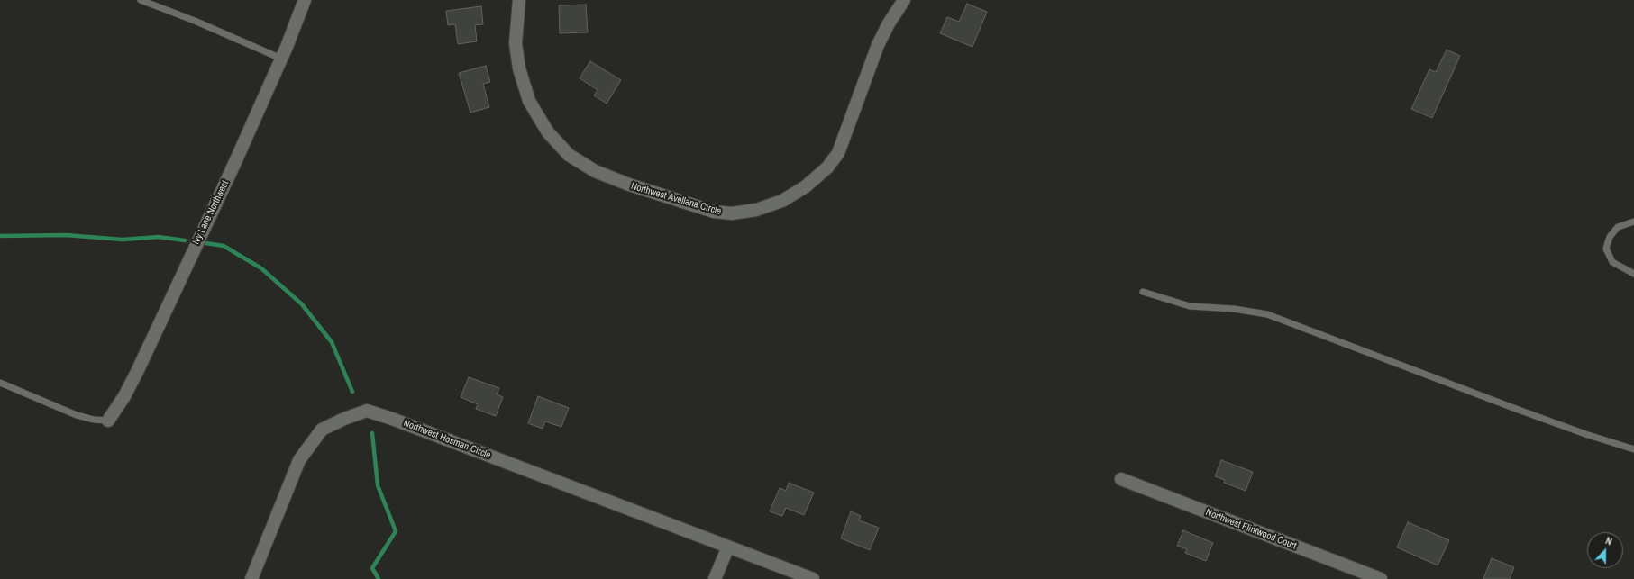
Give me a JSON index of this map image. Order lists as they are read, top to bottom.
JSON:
{
  "streets": {
    "street": [
      "Northwest Avellana Circle",
      "Ivy Lane Northwest",
      "Northwest Hosman Circle",
      "Northwest Flintwood Court"
    ]
  },
  "north": "top"
}
